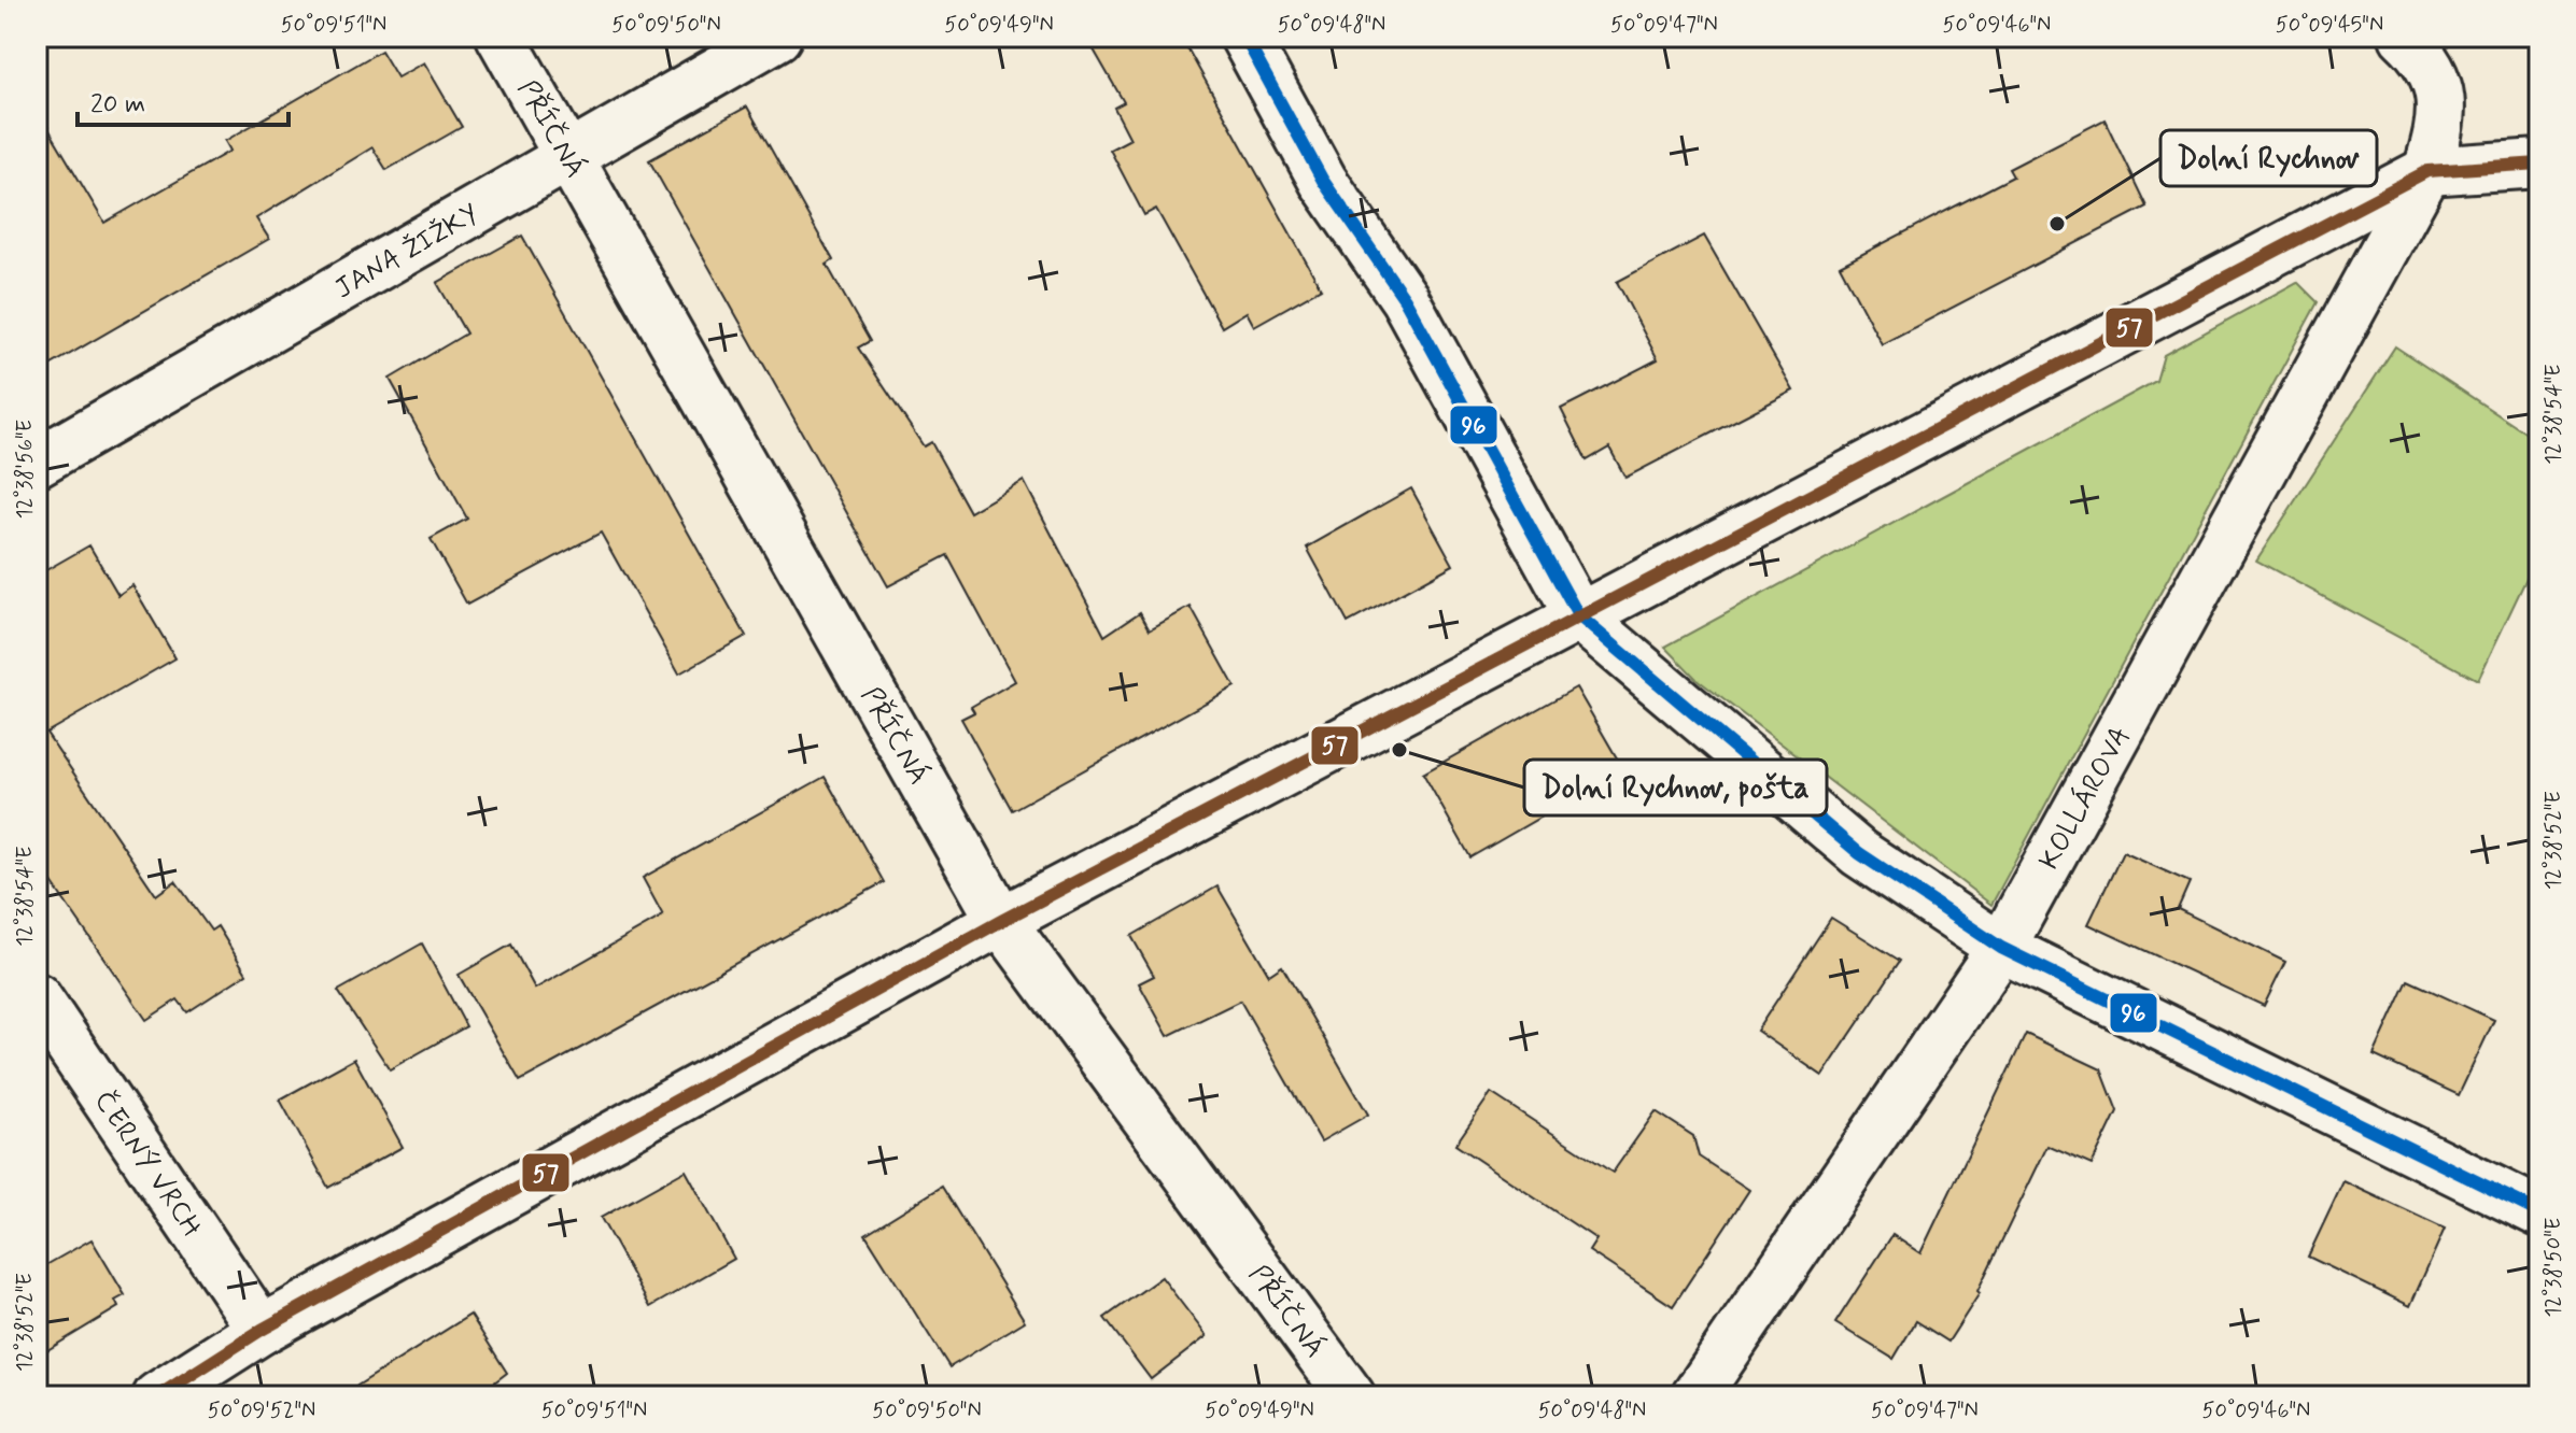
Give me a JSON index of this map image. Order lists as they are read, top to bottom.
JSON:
{
  "streets": {
    "street": [
      "PŘÍČNÁ",
      "JANA ŽIŽKY",
      "KOLLÁROVA",
      "ČERNÝ VRCH"
    ]
  },
  "crossings": [
    ["PŘÍČNÁ", "JANA ŽIŽKY"]
  ],
  "places": ["Dolní Rychnov", "Dolní Rychnov, pošta"],
  "lines": ["transit line 96", "transit line 57"],
  "scale_bar": "20 m",
  "coordinates": [
    "50°09'51\"N",
    "50°09'50\"N",
    "50°09'49\"N",
    "50°09'48\"N",
    "50°09'47\"N",
    "50°09'46\"N",
    "50°09'45\"N",
    "12°38'54\"E",
    "12°38'56\"E",
    "12°38'52\"E",
    "12°38'50\"E",
    "50°09'52\"N"
  ]
}
